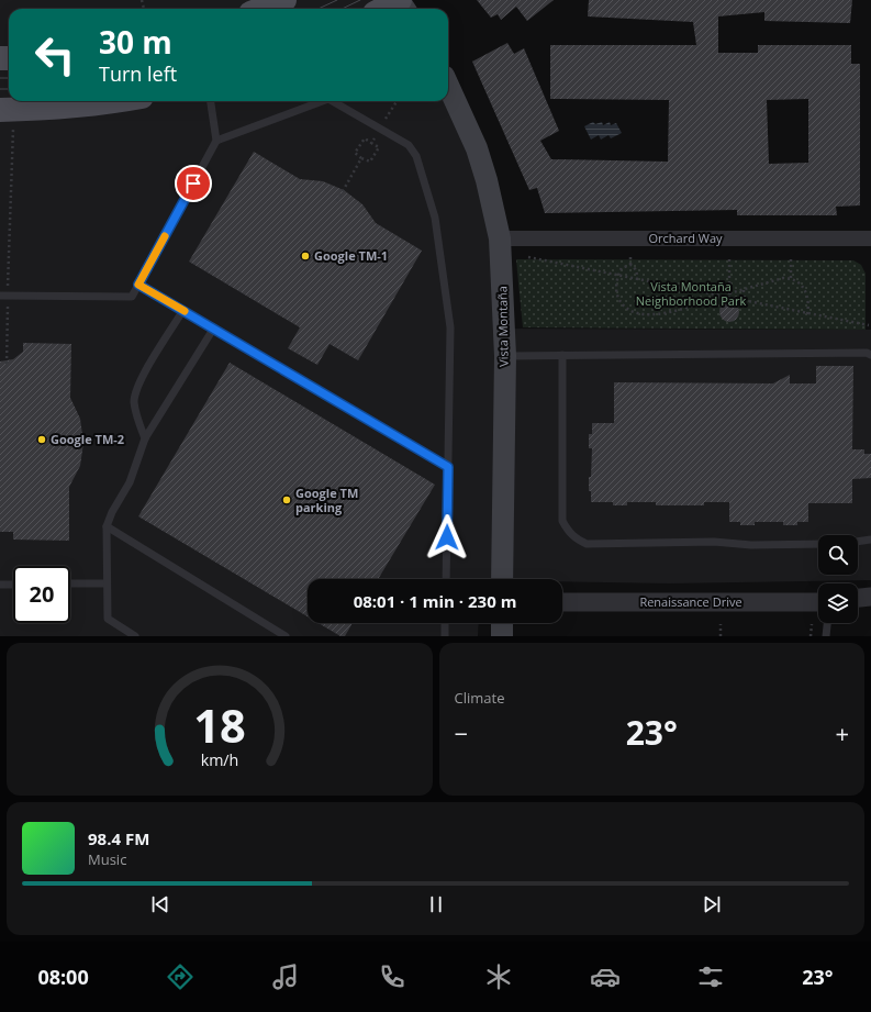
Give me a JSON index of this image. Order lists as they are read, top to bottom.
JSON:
{
  "streets": {
    "main road": ["Vista Montaña"],
    "street": ["Orchard Way", "Renaissance Drive"]
  },
  "crossings": [
    ["Orchard Way", "Vista Montaña"]
  ],
  "parks": ["Vista Montaña Neighborhood Park"],
  "places": ["Google TM-1", "Google TM-2", "Google TM parking"],
  "page": {
    "turn": ["30 m", "Turn left"],
    "limit": "20",
    "trip": "08:01 · 1 min · 230 m",
    "tile": "Climate",
    "heat": ["−", "23°", "+"],
    "song": ["98.4 FM", "Music"],
    "tabs": ["08:00", "23°"],
    "gauge": ["18", "km/h"]
  }
}
